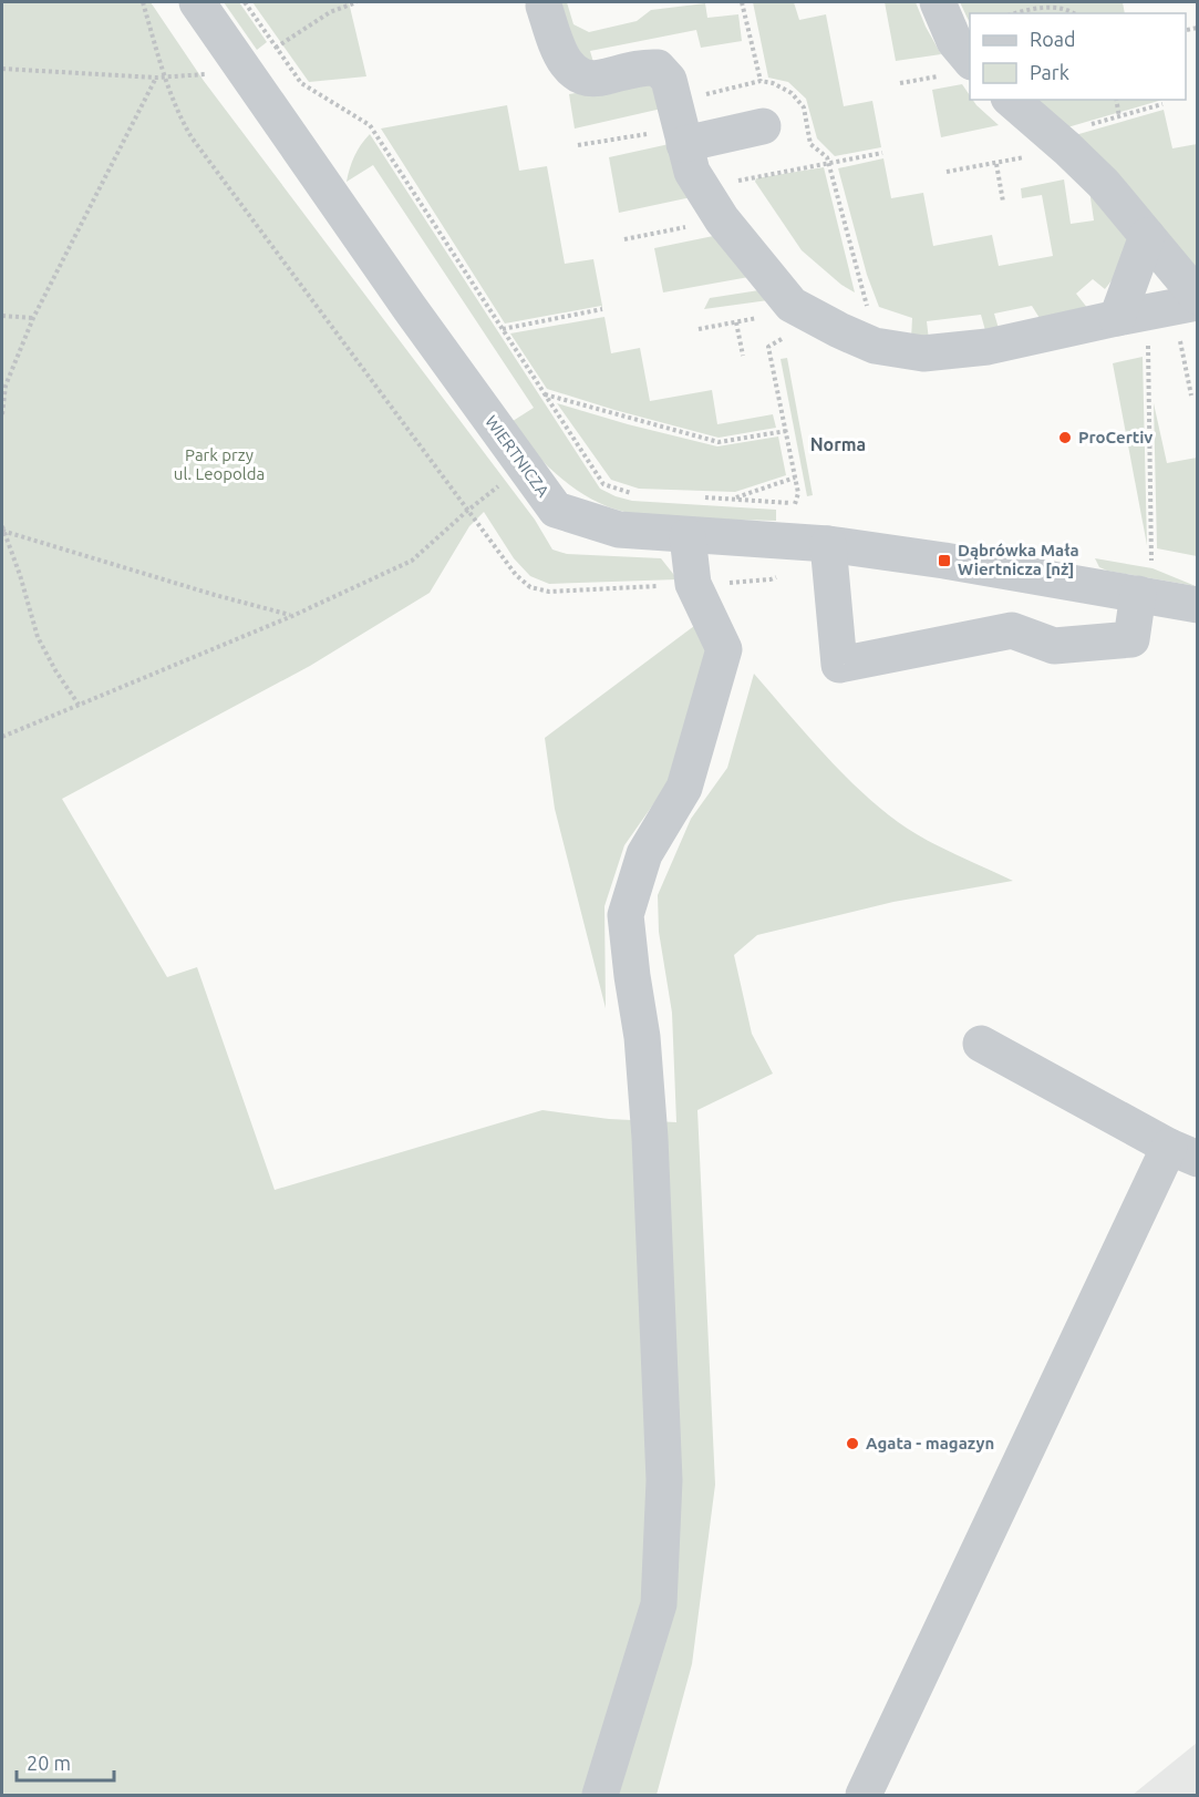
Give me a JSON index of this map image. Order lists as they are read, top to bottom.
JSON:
{
  "streets": {
    "street": ["WIERTNICZA"]
  },
  "districts": ["Norma"],
  "parks": ["Park przy ul. Leopolda"],
  "places": {
    "other": ["ProCertiv", "Agata - magazyn"],
    "transit": ["Dąbrówka Mała Wiertnicza [nż]"]
  },
  "legend": ["Road", "Park"],
  "scale_bar": "20 m"
}
